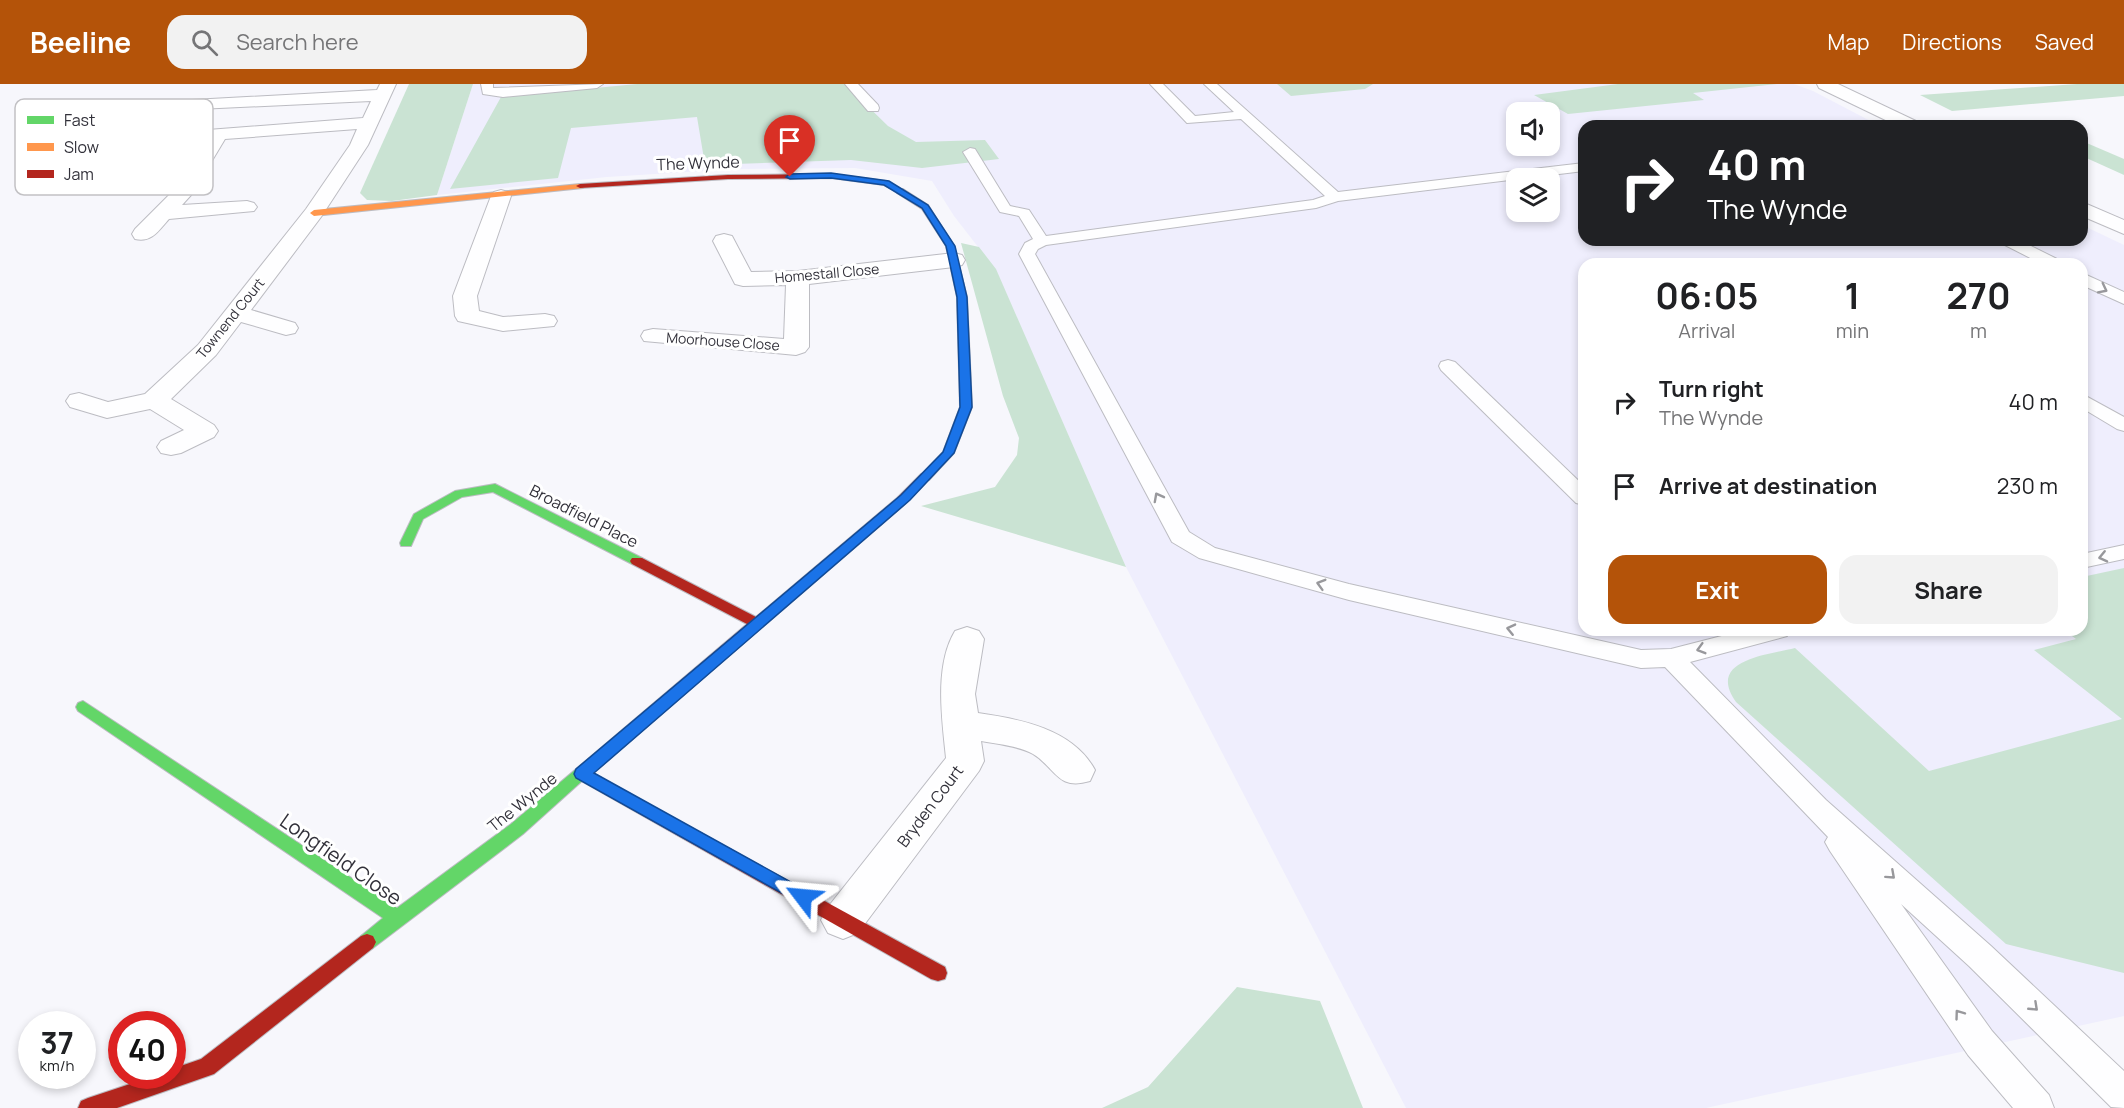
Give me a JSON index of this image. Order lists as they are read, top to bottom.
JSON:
{
  "streets": {
    "street": [
      "The Wynde",
      "Homestall Close",
      "Townend Court",
      "Moorhouse Close",
      "Broadfield Place",
      "Bryden Court",
      "Longfield Close"
    ]
  },
  "crossings": [
    ["The Wynde", "Homestall Close"],
    ["The Wynde", "Townend Court"],
    ["The Wynde", "Broadfield Place"],
    ["The Wynde", "Longfield Close"],
    ["Homestall Close", "Moorhouse Close"]
  ],
  "legend": ["Fast", "Slow", "Jam"],
  "page": {
    "header": "Beeline",
    "search": "Search here",
    "nav": ["Map", "Directions", "Saved"],
    "turn": ["40 m", "The Wynde"],
    "eta": [
      "06:05",
      "Arrival",
      "1",
      "min",
      "270",
      "m"
    ],
    "list": [
      {
        "name": "Turn right",
        "note": "The Wynde",
        "value": "40 m"
      },
      {
        "name": "Arrive at destination",
        "value": "230 m"
      }
    ],
    "buttons": ["Exit", "Share"],
    "speed": "37 km/h",
    "limit": "40"
  }
}
